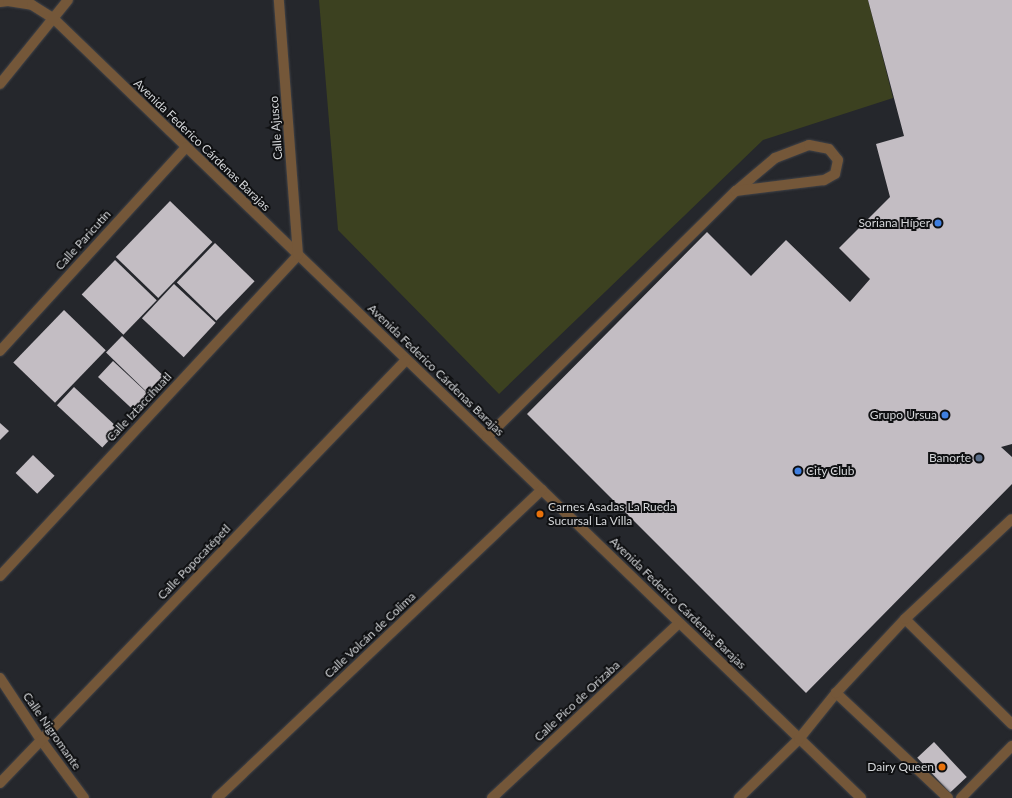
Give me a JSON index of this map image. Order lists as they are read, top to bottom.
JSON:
{
  "streets": {
    "street": [
      "Calle Ajusco",
      "Avenida Federico Cárdenas Barajas",
      "Calle Paricutín",
      "Calle Iztaccíhuatl",
      "Calle Popocatépetl",
      "Calle Volcán de Colima",
      "Calle Pico de Orizaba",
      "Calle Nigromante"
    ]
  },
  "crossings": [
    ["Calle Ajusco", "Avenida Federico Cárdenas Barajas"],
    ["Calle Ajusco", "Calle Iztaccíhuatl"],
    ["Avenida Federico Cárdenas Barajas", "Calle Paricutín"],
    ["Avenida Federico Cárdenas Barajas", "Calle Iztaccíhuatl"],
    ["Avenida Federico Cárdenas Barajas", "Calle Popocatépetl"],
    ["Avenida Federico Cárdenas Barajas", "Calle Volcán de Colima"],
    ["Avenida Federico Cárdenas Barajas", "Calle Pico de Orizaba"],
    ["Calle Popocatépetl", "Calle Nigromante"]
  ],
  "places": [
    "Soriana Híper",
    "Grupo Ursua",
    "Banorte",
    "City Club",
    "Carnes Asadas La Rueda Sucursal La Villa",
    "Dairy Queen"
  ]
}
